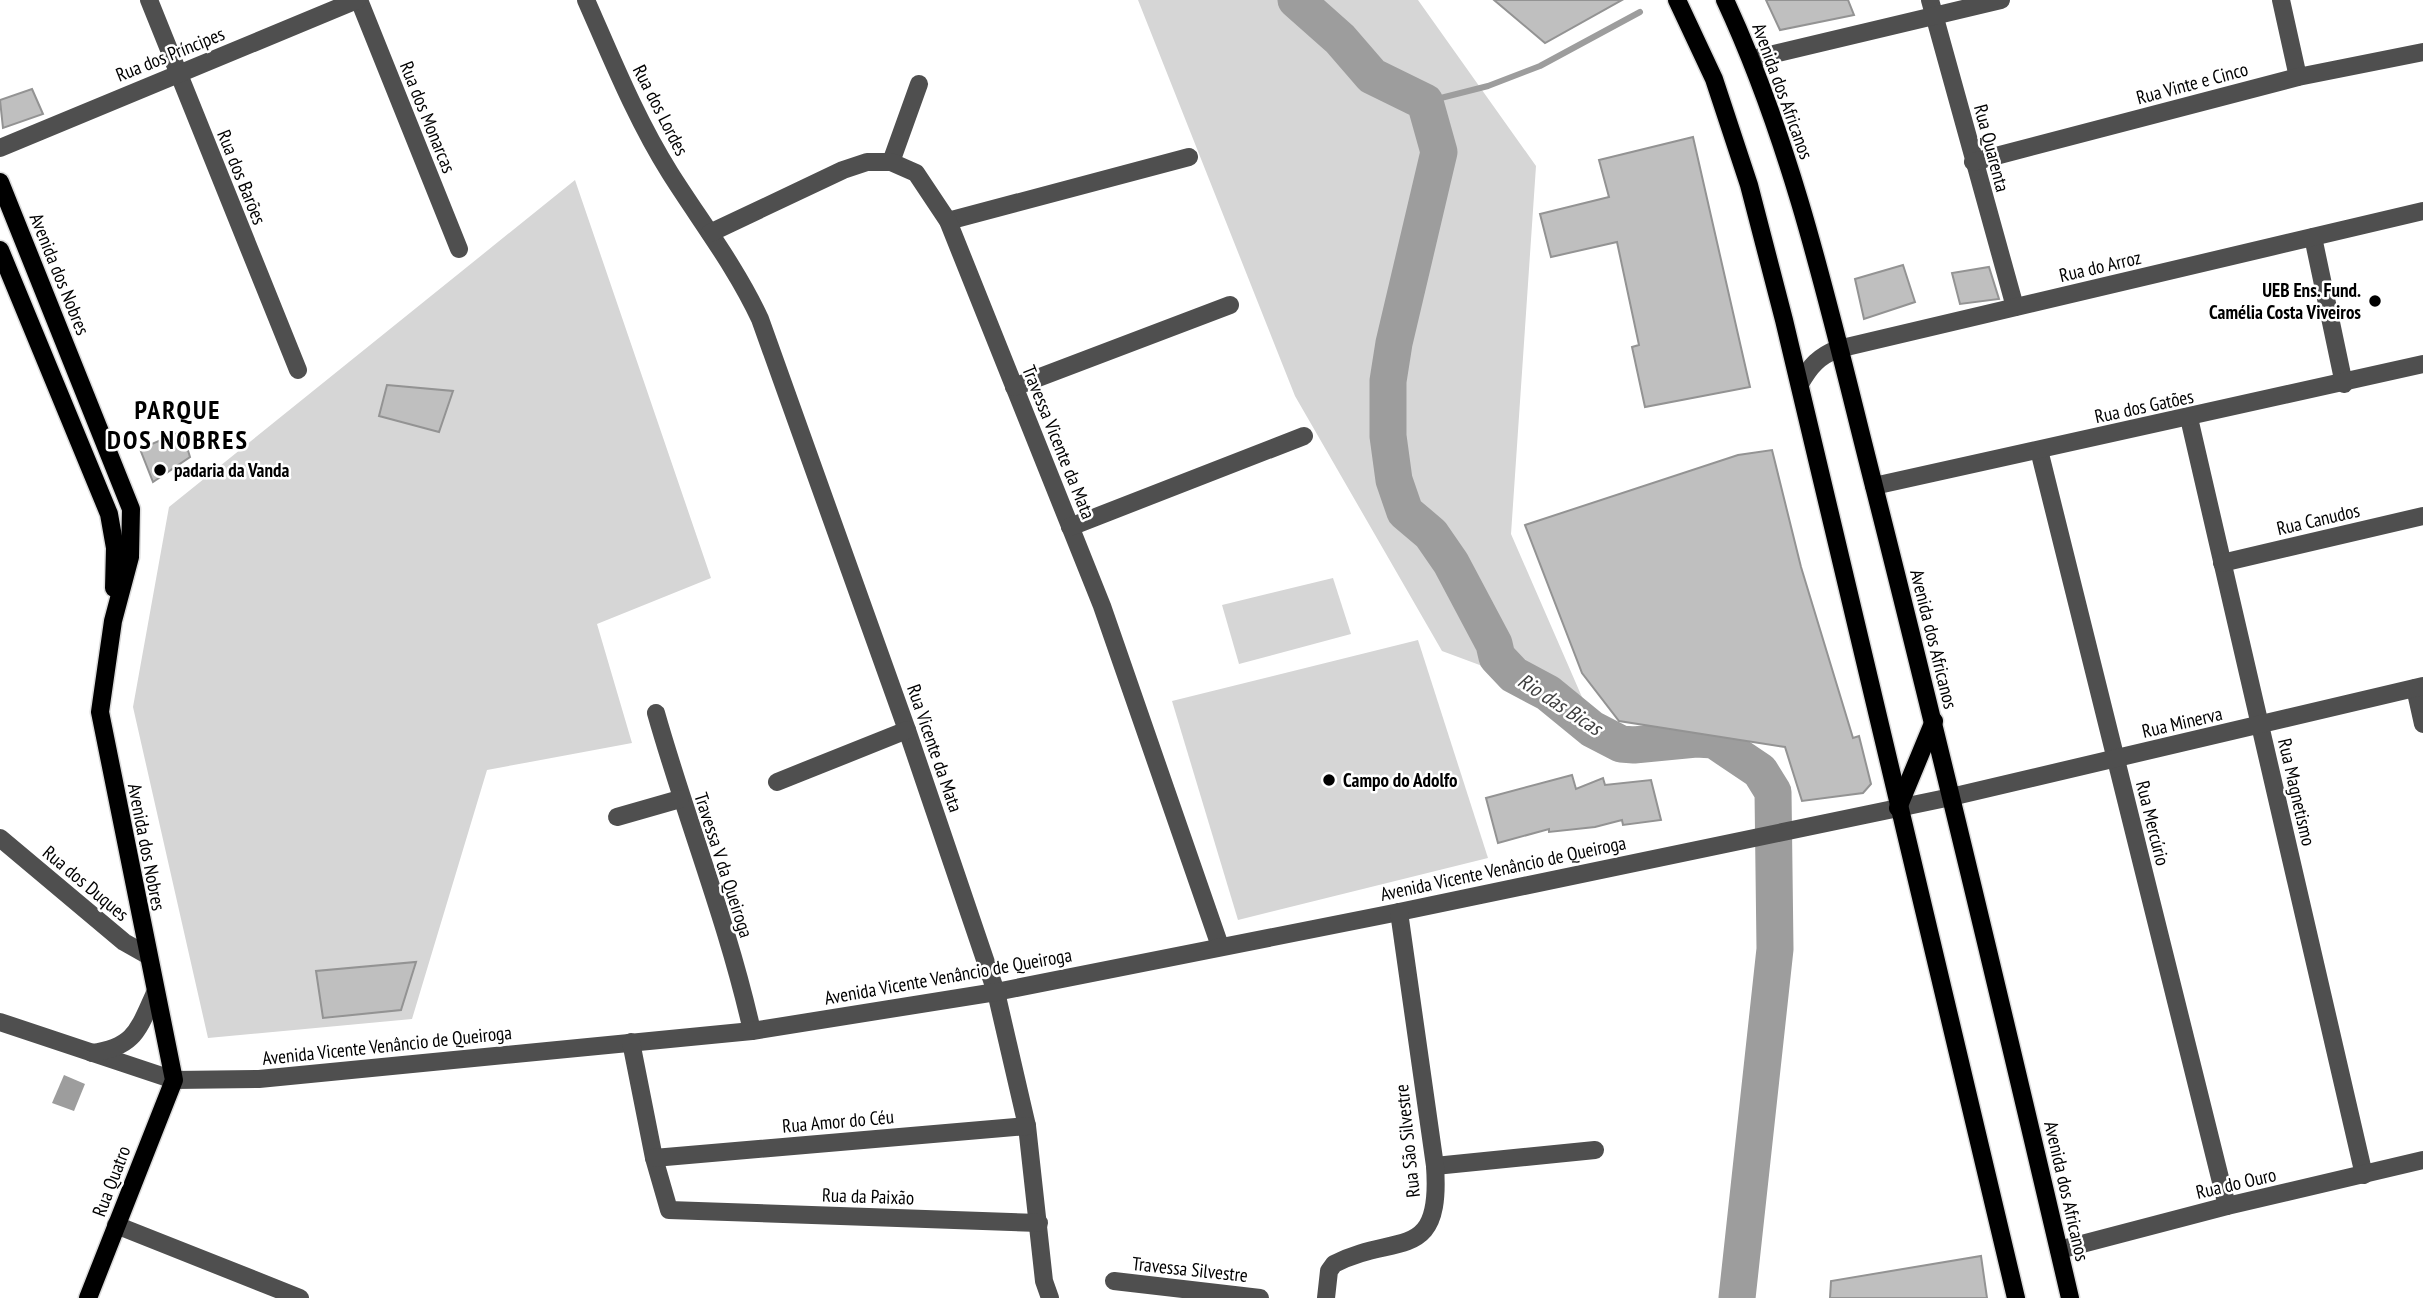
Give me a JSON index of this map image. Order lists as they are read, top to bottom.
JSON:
{
  "streets": {
    "main road": ["Avenida dos Africanos", "Avenida dos Nobres", "Rua Quatro"],
    "street": [
      "Rua dos Príncipes",
      "Rua Vinte e Cinco",
      "Rua dos Lordes",
      "Rua dos Monarcas",
      "Rua Quarenta",
      "Rua dos Barões",
      "Rua do Arroz",
      "Rua dos Gatões",
      "Travessa Vicente da Mata",
      "Rua Canudos",
      "Rua Minerva",
      "Rua Vicente da Mata",
      "Rua Magnetismo",
      "Rua Mercúrio",
      "Travessa V da Queiroga",
      "Avenida Vicente Venâncio de Queiroga",
      "Rua dos Duques",
      "Rua Amor do Céu",
      "Rua São Silvestre",
      "Rua do Ouro",
      "Rua da Paixão",
      "Travessa Silvestre"
    ]
  },
  "crossings": [
    ["Rua dos Príncipes", "Rua dos Monarcas"],
    ["Rua dos Príncipes", "Rua dos Barões"],
    ["Rua Vinte e Cinco", "Rua Quarenta"],
    ["Avenida dos Africanos", "Rua do Arroz"],
    ["Avenida dos Africanos", "Rua dos Gatões"],
    ["Avenida dos Africanos", "Rua Minerva"],
    ["Avenida dos Africanos", "Rua do Ouro"],
    ["Rua dos Lordes", "Rua Vicente da Mata"],
    ["Rua Quarenta", "Rua do Arroz"],
    ["Avenida dos Nobres", "Avenida Vicente Venâncio de Queiroga"],
    ["Avenida dos Nobres", "Rua dos Duques"],
    ["Avenida dos Nobres", "Rua Quatro"],
    ["Rua dos Gatões", "Rua Magnetismo"],
    ["Rua dos Gatões", "Rua Mercúrio"],
    ["Travessa Vicente da Mata", "Avenida Vicente Venâncio de Queiroga"],
    ["Rua Canudos", "Rua Magnetismo"],
    ["Rua Minerva", "Rua Magnetismo"],
    ["Rua Minerva", "Rua Mercúrio"],
    ["Rua Minerva", "Avenida Vicente Venâncio de Queiroga"],
    ["Rua Vicente da Mata", "Avenida Vicente Venâncio de Queiroga"],
    ["Rua Vicente da Mata", "Rua Amor do Céu"],
    ["Rua Vicente da Mata", "Rua da Paixão"],
    ["Rua Magnetismo", "Rua do Ouro"],
    ["Rua Mercúrio", "Rua do Ouro"],
    ["Travessa V da Queiroga", "Avenida Vicente Venâncio de Queiroga"],
    ["Avenida Vicente Venâncio de Queiroga", "Rua São Silvestre"],
    ["Avenida Vicente Venâncio de Queiroga", "Rua Quatro"],
    ["Rua Amor do Céu", "Rua da Paixão"]
  ],
  "districts": ["PARQUE DOS NOBRES"],
  "water": ["Rio das Bicas"],
  "places": ["UEB Ens. Fund. Camélia Costa Viveiros", "padaria da Vanda", "Campo do Adolfo"]
}
